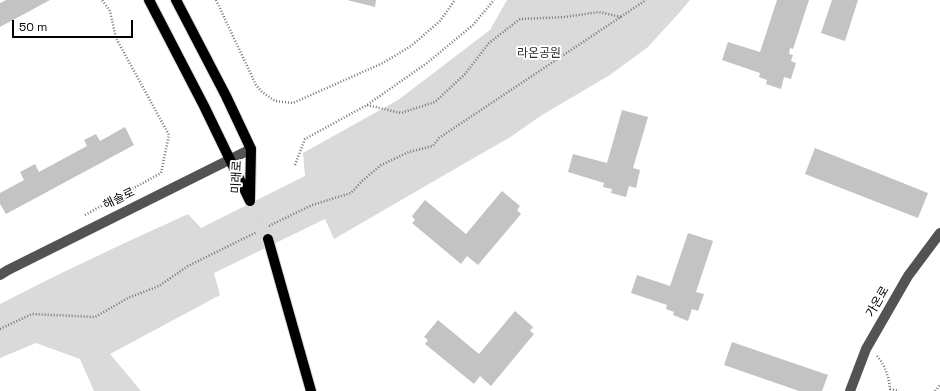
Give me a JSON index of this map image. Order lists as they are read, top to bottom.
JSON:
{
  "streets": {
    "main road": ["미래로"],
    "street": ["해솔로", "가온로"]
  },
  "crossings": [
    ["미래로", "해솔로"]
  ],
  "parks": ["라온공원"],
  "scale_bar": "50 m"
}
